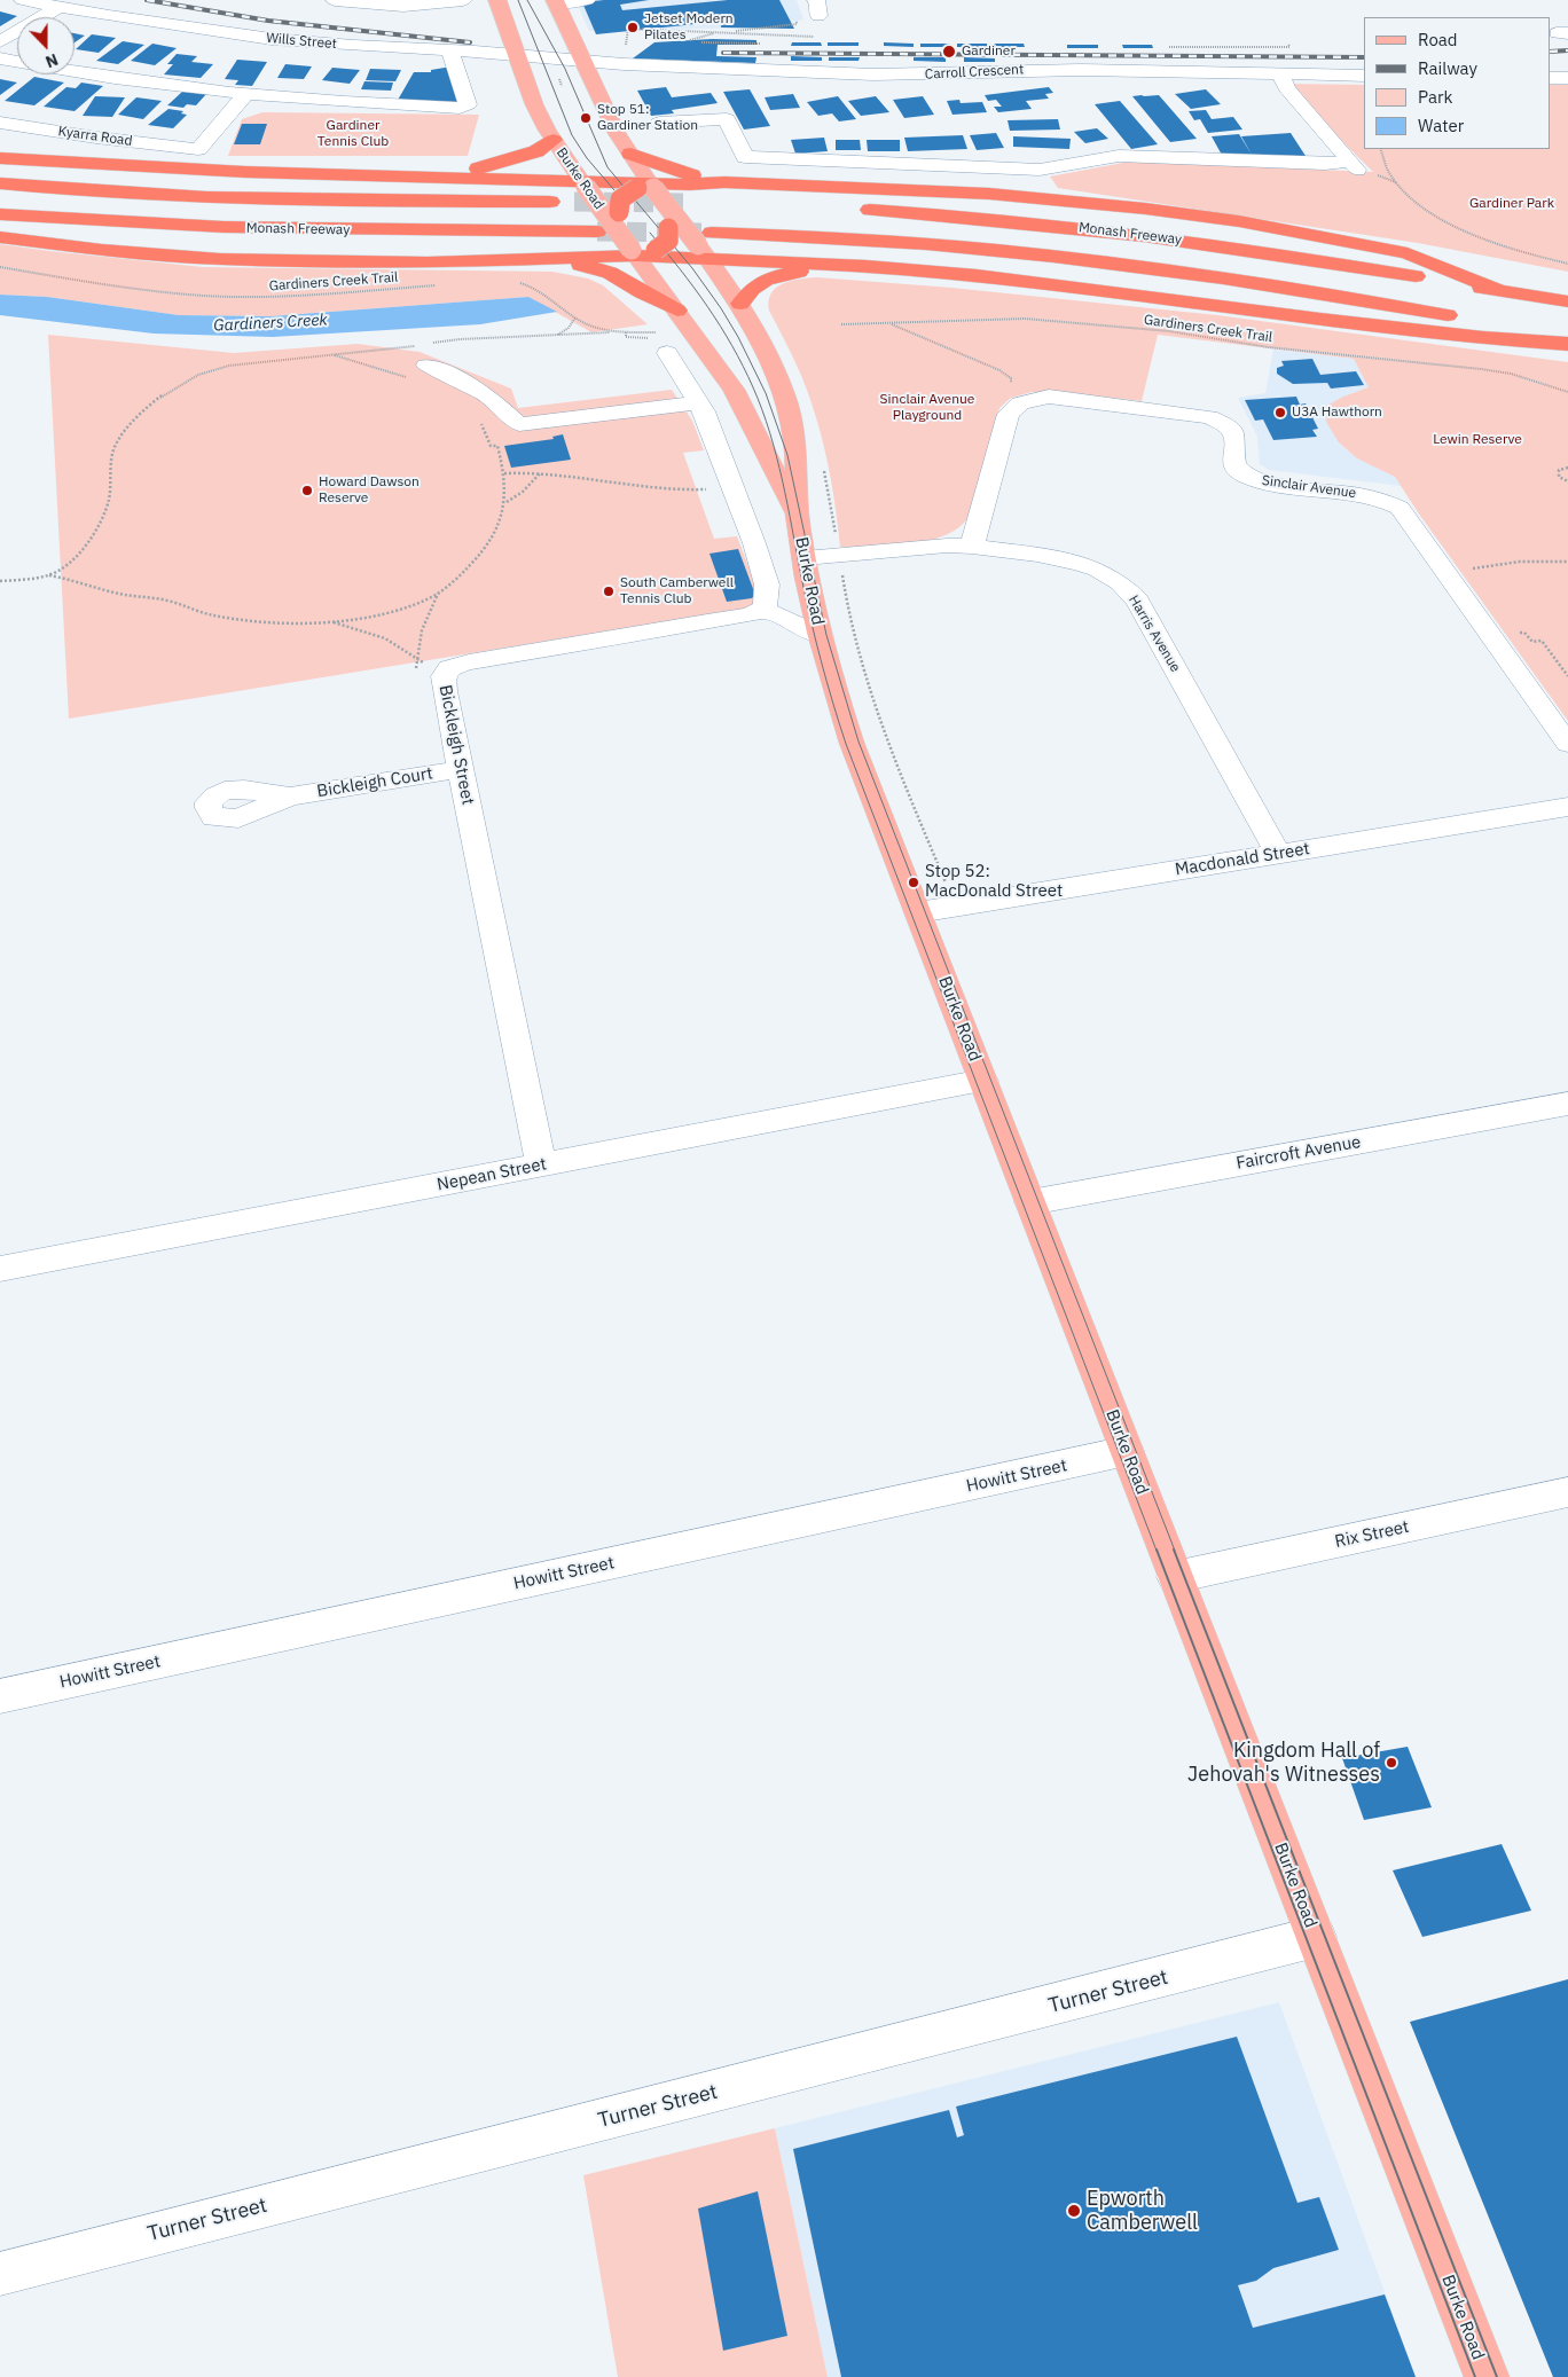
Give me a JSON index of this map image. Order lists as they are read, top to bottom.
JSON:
{
  "streets": {
    "highway": ["Monash Freeway"],
    "main road": ["Burke Road"],
    "street": [
      "Wills Street",
      "Carroll Crescent",
      "Kyarra Road",
      "Sinclair Avenue",
      "Harris Avenue",
      "Bickleigh Street",
      "Bickleigh Court",
      "Macdonald Street",
      "Faircroft Avenue",
      "Nepean Street",
      "Howitt Street",
      "Rix Street",
      "Turner Street"
    ],
    "path": ["Gardiners Creek Trail"]
  },
  "crossings": [
    ["Wills Street", "Carroll Crescent"],
    ["Wills Street", "Burke Road"],
    ["Carroll Crescent", "Burke Road"],
    ["Burke Road", "Monash Freeway"],
    ["Burke Road", "Harris Avenue"],
    ["Burke Road", "Macdonald Street"],
    ["Burke Road", "Faircroft Avenue"],
    ["Burke Road", "Nepean Street"],
    ["Burke Road", "Howitt Street"],
    ["Burke Road", "Rix Street"],
    ["Burke Road", "Turner Street"],
    ["Sinclair Avenue", "Harris Avenue"],
    ["Harris Avenue", "Macdonald Street"],
    ["Bickleigh Street", "Bickleigh Court"],
    ["Bickleigh Street", "Nepean Street"]
  ],
  "water": ["Gardiners Creek"],
  "parks": [
    "Gardiner Tennis Club",
    "Gardiner Park",
    "Sinclair Avenue Playground",
    "Lewin Reserve"
  ],
  "places": [
    "Jetset Modern Pilates",
    "Gardiner",
    "Stop 51: Gardiner Station",
    "U3A Hawthorn",
    "Howard Dawson Reserve",
    "South Camberwell Tennis Club",
    "Stop 52: MacDonald Street",
    "Kingdom Hall of Jehovah's Witnesses",
    "Epworth Camberwell"
  ],
  "legend": [
    "Road",
    "Railway",
    "Park",
    "Water"
  ],
  "north": "bottom"
}
